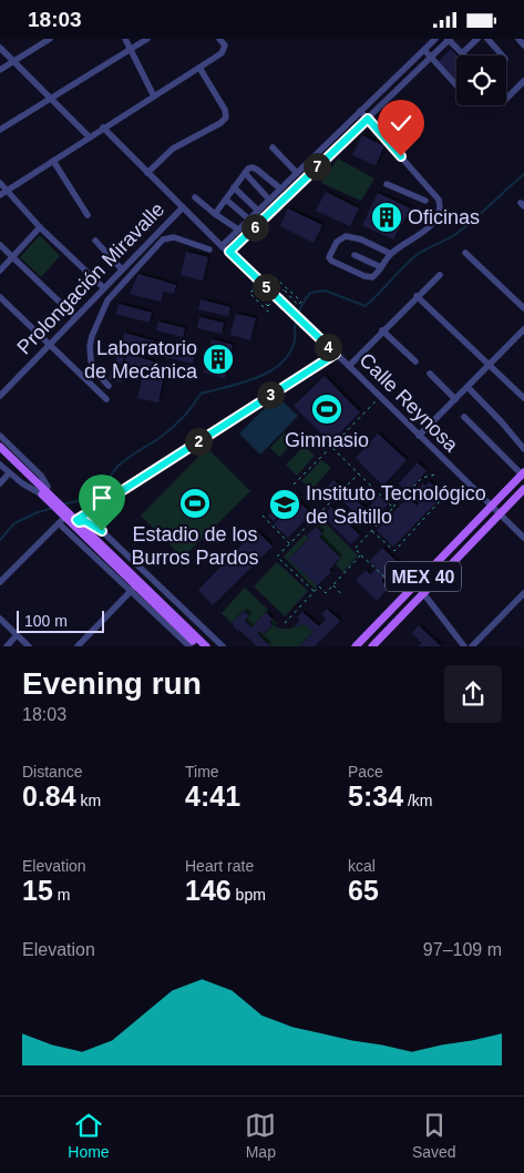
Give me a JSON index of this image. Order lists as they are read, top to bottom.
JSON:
{
  "streets": {
    "main road": ["MEX 40"],
    "street": ["Prolongación Miravalle", "Calle Reynosa"]
  },
  "crossings": [
    ["Prolongación Miravalle", "Calle Reynosa"],
    ["Calle Reynosa", "MEX 40"]
  ],
  "places": {
    "building": ["Oficinas", "Laboratorio de Mecánica"],
    "sports": ["Gimnasio", "Estadio de los Burros Pardos"],
    "school or university": ["Instituto Tecnológico de Saltillo"]
  },
  "scale_bar": "100 m",
  "page": {
    "status": "18:03",
    "pins": [
      "7",
      "6",
      "5",
      "4",
      "3",
      "2"
    ],
    "scale": "100 m",
    "heading": ["Evening run", "18:03"],
    "stats": [
      ["Distance", "0.84 km"],
      ["Time", "4:41"],
      ["Pace", "5:34 /km"],
      ["Elevation", "15 m"],
      ["Heart rate", "146 bpm"],
      ["kcal", "65"]
    ],
    "chart": ["Elevation", "97–109 m"],
    "tabs": ["Home", "Map", "Saved"]
  }
}
